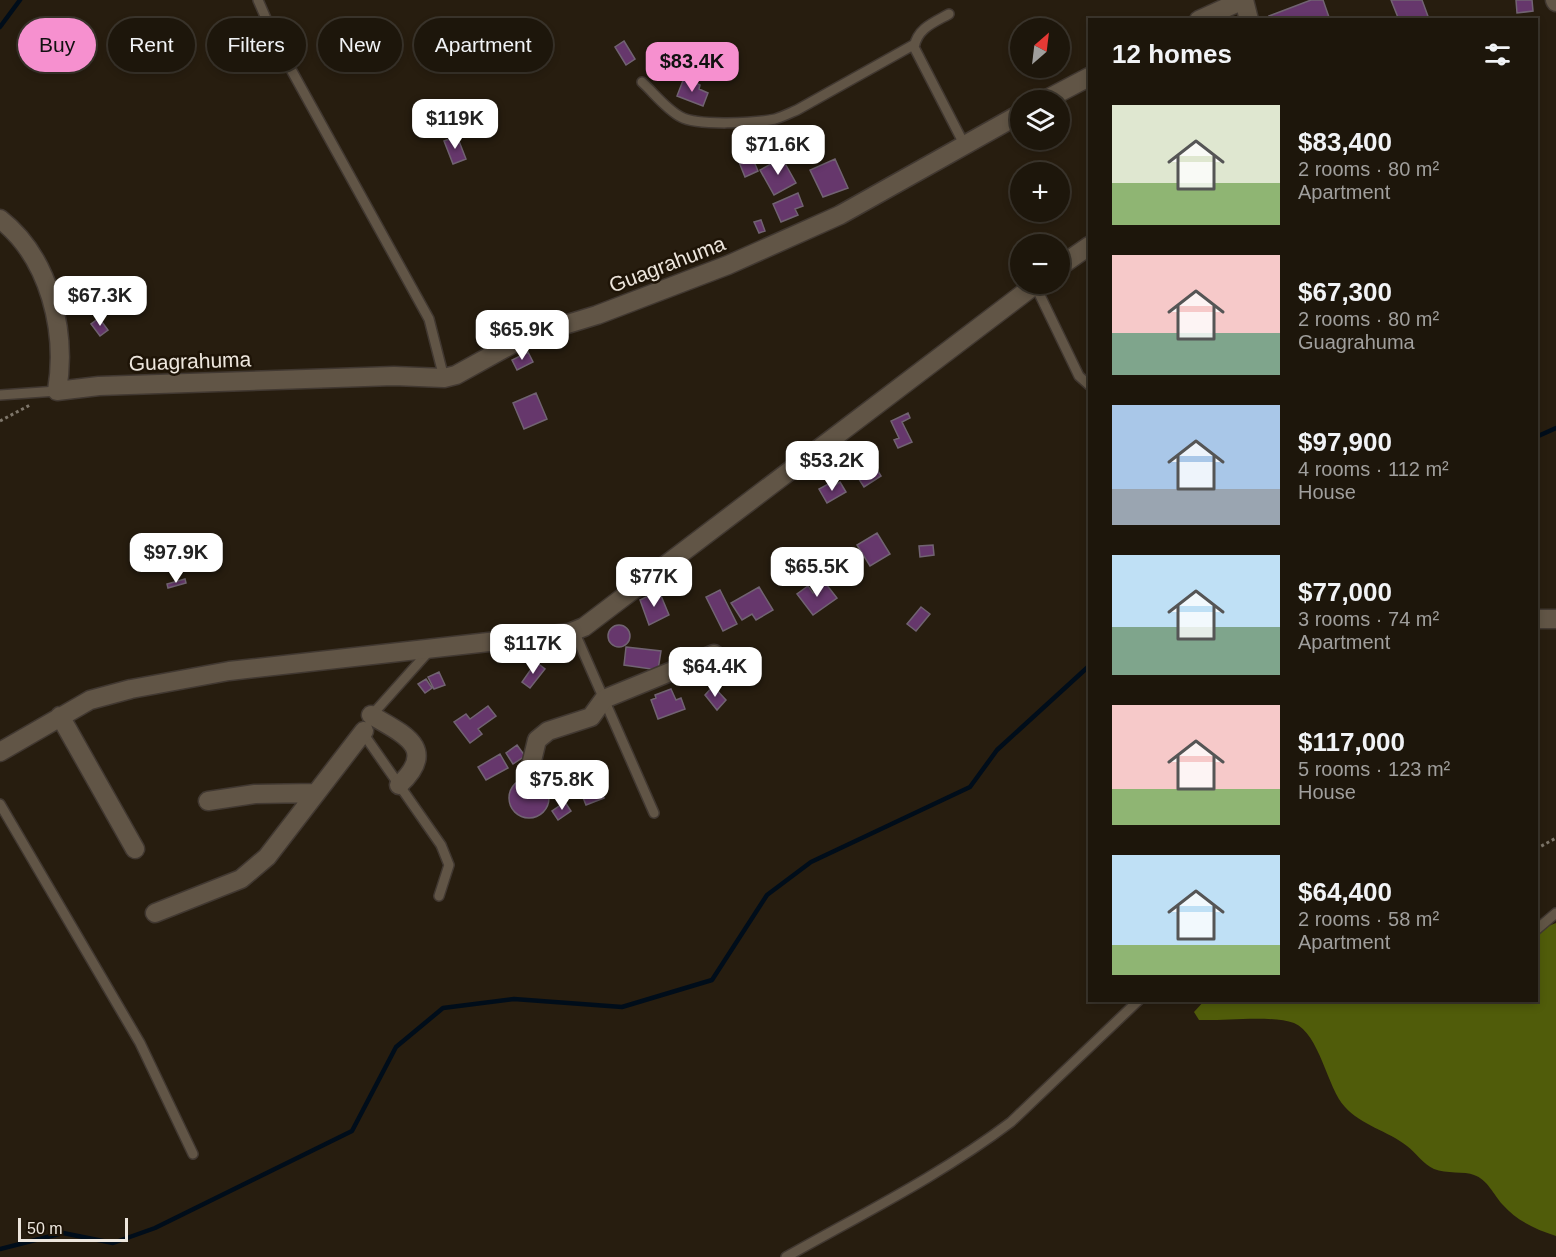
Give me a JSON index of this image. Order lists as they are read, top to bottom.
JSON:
{
  "streets": {
    "street": ["Guagrahuma"]
  },
  "scale_bar": "50 m",
  "north": "top right",
  "page": {
    "map_buttons": ["+", "−"],
    "chip": [
      "Buy",
      "Rent",
      "Filters",
      "New",
      "Apartment"
    ],
    "heading": "12 homes",
    "price": [
      "$83.4K",
      "$119K",
      "$71.6K",
      "$67.3K",
      "$65.9K",
      "$53.2K",
      "$97.9K",
      "$65.5K",
      "$77K",
      "$117K",
      "$64.4K",
      "$75.8K"
    ],
    "list": [
      {
        "name": "$83,400",
        "note": "2 rooms · 80 m² · Apartment"
      },
      {
        "name": "$67,300",
        "note": "2 rooms · 80 m² · Guagrahuma"
      },
      {
        "name": "$97,900",
        "note": "4 rooms · 112 m² · House"
      },
      {
        "name": "$77,000",
        "note": "3 rooms · 74 m² · Apartment"
      },
      {
        "name": "$117,000",
        "note": "5 rooms · 123 m² · House"
      },
      {
        "name": "$64,400",
        "note": "2 rooms · 58 m² · Apartment"
      }
    ],
    "scale": "50 m"
  }
}
